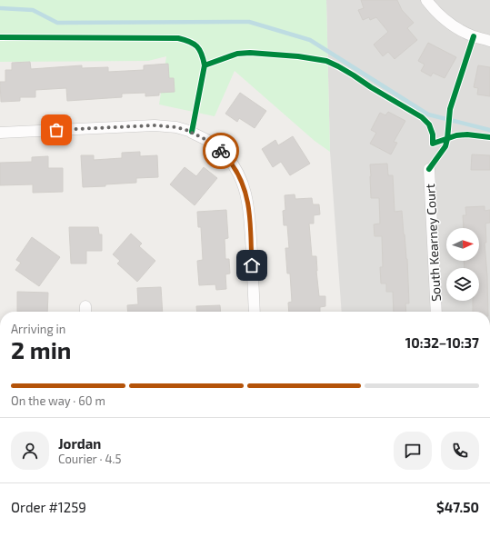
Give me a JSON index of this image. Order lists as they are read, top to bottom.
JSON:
{
  "streets": {
    "street": ["South Kearney Court"]
  },
  "north": "right",
  "page": {
    "heading": ["2 min", "Arriving in", "10:32–10:37"],
    "panel": [
      "Jordan",
      "Courier · 4.5",
      "Order #1259",
      "$47.50"
    ],
    "bar": "On the way · 60 m"
  }
}
